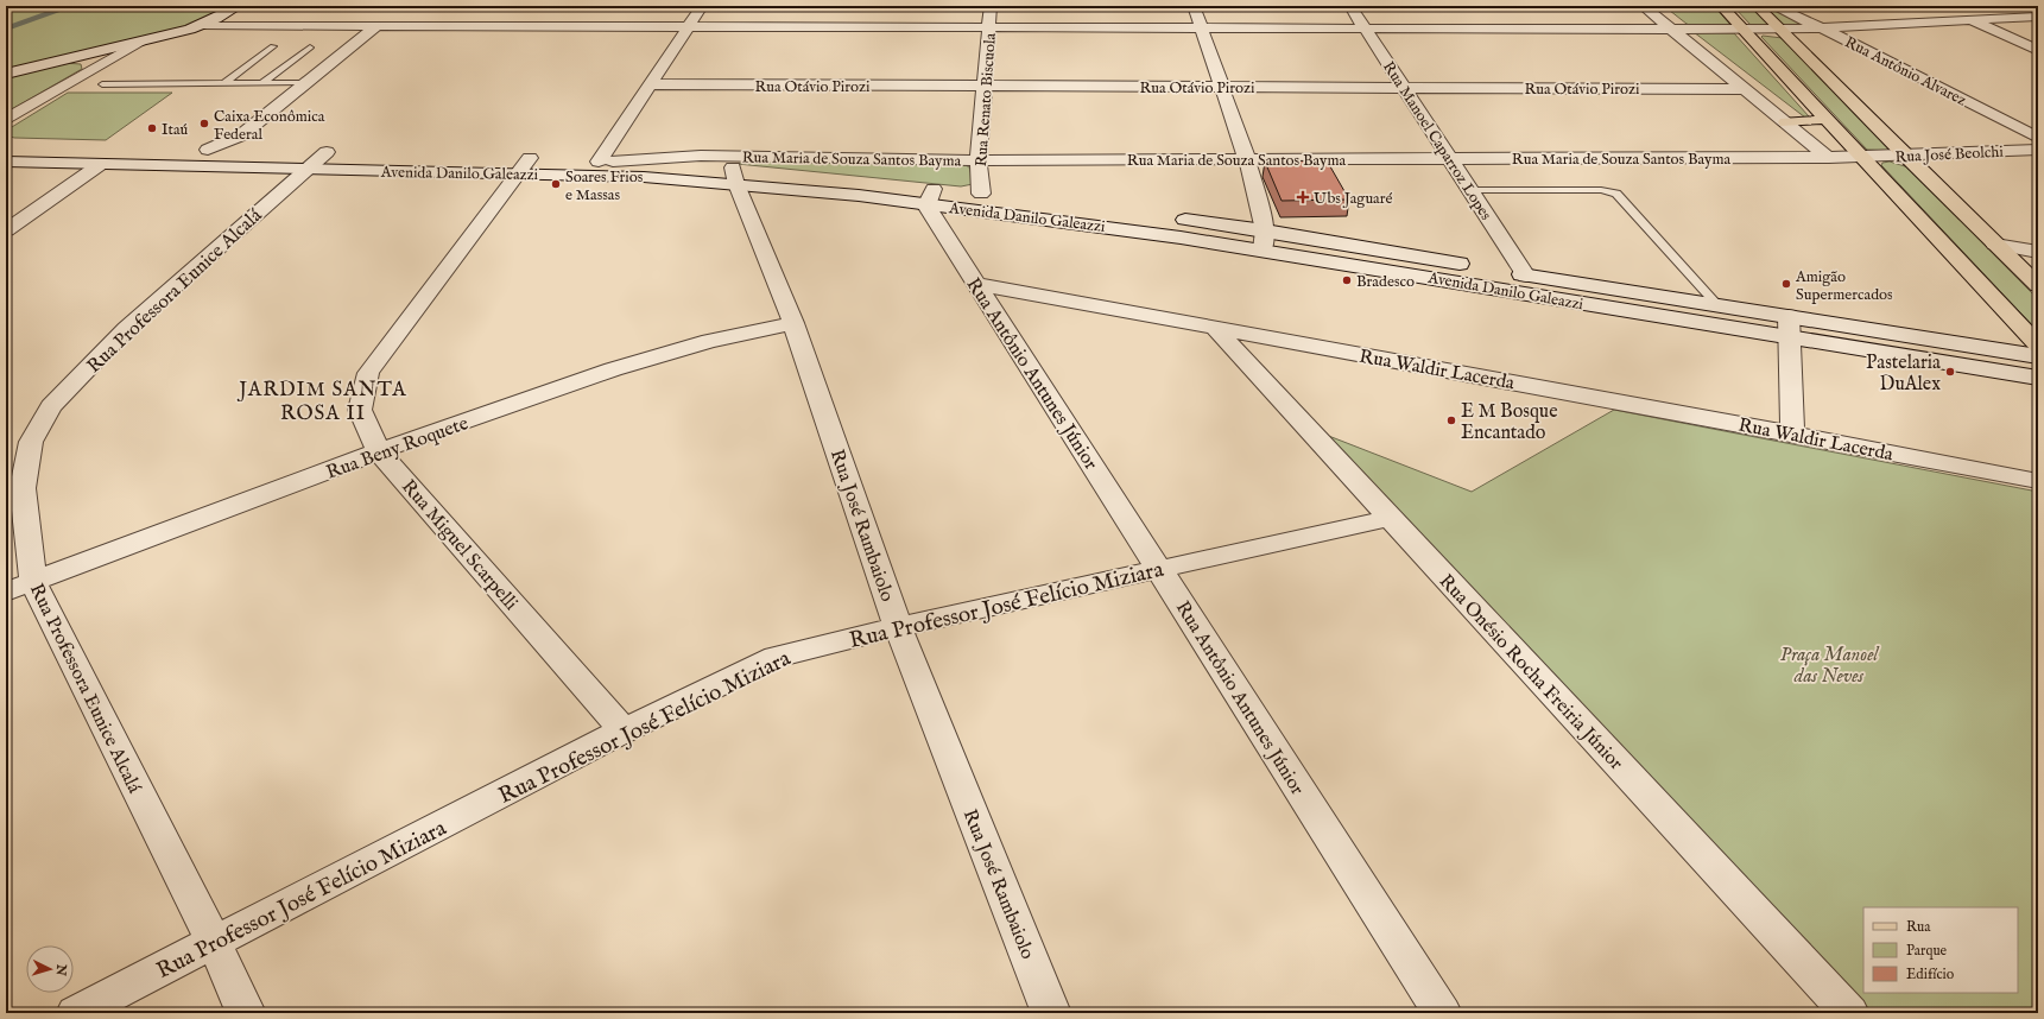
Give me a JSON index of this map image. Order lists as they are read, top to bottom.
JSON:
{
  "streets": {
    "street": [
      "Rua Antônio Alvarez",
      "Rua Otávio Pirozi",
      "Rua Renato Biscuola",
      "Rua Manoel Caparroz Lopes",
      "Rua José Beolchi",
      "Rua Maria de Souza Santos Bayma",
      "Avenida Danilo Galeazzi",
      "Rua Professora Eunice Alcalá",
      "Rua Waldir Lacerda",
      "Rua Antônio Antunes Júnior",
      "Rua Beny Roquete",
      "Rua José Rambaiolo",
      "Rua Miguel Scarpelli",
      "Rua Professor José Felício Miziara",
      "Rua Onésio Rocha Freiria Júnior"
    ]
  },
  "crossings": [
    ["Rua Otávio Pirozi", "Rua Renato Biscuola"],
    ["Rua Otávio Pirozi", "Rua Manoel Caparroz Lopes"],
    ["Rua Renato Biscuola", "Rua Maria de Souza Santos Bayma"],
    ["Rua Renato Biscuola", "Avenida Danilo Galeazzi"],
    ["Rua Manoel Caparroz Lopes", "Rua Maria de Souza Santos Bayma"],
    ["Rua Manoel Caparroz Lopes", "Avenida Danilo Galeazzi"],
    ["Rua José Beolchi", "Rua Maria de Souza Santos Bayma"],
    ["Rua Maria de Souza Santos Bayma", "Avenida Danilo Galeazzi"],
    ["Avenida Danilo Galeazzi", "Rua Professora Eunice Alcalá"],
    ["Avenida Danilo Galeazzi", "Rua Antônio Antunes Júnior"],
    ["Avenida Danilo Galeazzi", "Rua José Rambaiolo"],
    ["Avenida Danilo Galeazzi", "Rua Miguel Scarpelli"],
    ["Rua Professora Eunice Alcalá", "Rua Beny Roquete"],
    ["Rua Professora Eunice Alcalá", "Rua Professor José Felício Miziara"],
    ["Rua Waldir Lacerda", "Rua Antônio Antunes Júnior"],
    ["Rua Waldir Lacerda", "Rua Onésio Rocha Freiria Júnior"],
    ["Rua Antônio Antunes Júnior", "Rua Professor José Felício Miziara"],
    ["Rua Beny Roquete", "Rua José Rambaiolo"],
    ["Rua Beny Roquete", "Rua Miguel Scarpelli"],
    ["Rua José Rambaiolo", "Rua Professor José Felício Miziara"],
    ["Rua Miguel Scarpelli", "Rua Professor José Felício Miziara"],
    ["Rua Professor José Felício Miziara", "Rua Onésio Rocha Freiria Júnior"]
  ],
  "districts": ["JARDIM SANTA ROSA II"],
  "parks": ["Praça Manoel das Neves"],
  "places": {
    "other": [
      "Caixa Econômica Federal",
      "Itaú",
      "Soares Frios e Massas",
      "Bradesco",
      "Amigão Supermercados",
      "Pastelaria DuAlex",
      "E M Bosque Encantado"
    ],
    "health": ["Ubs Jaguaré"]
  },
  "legend": ["Rua", "Parque", "Edifício"],
  "north": "right"
}
